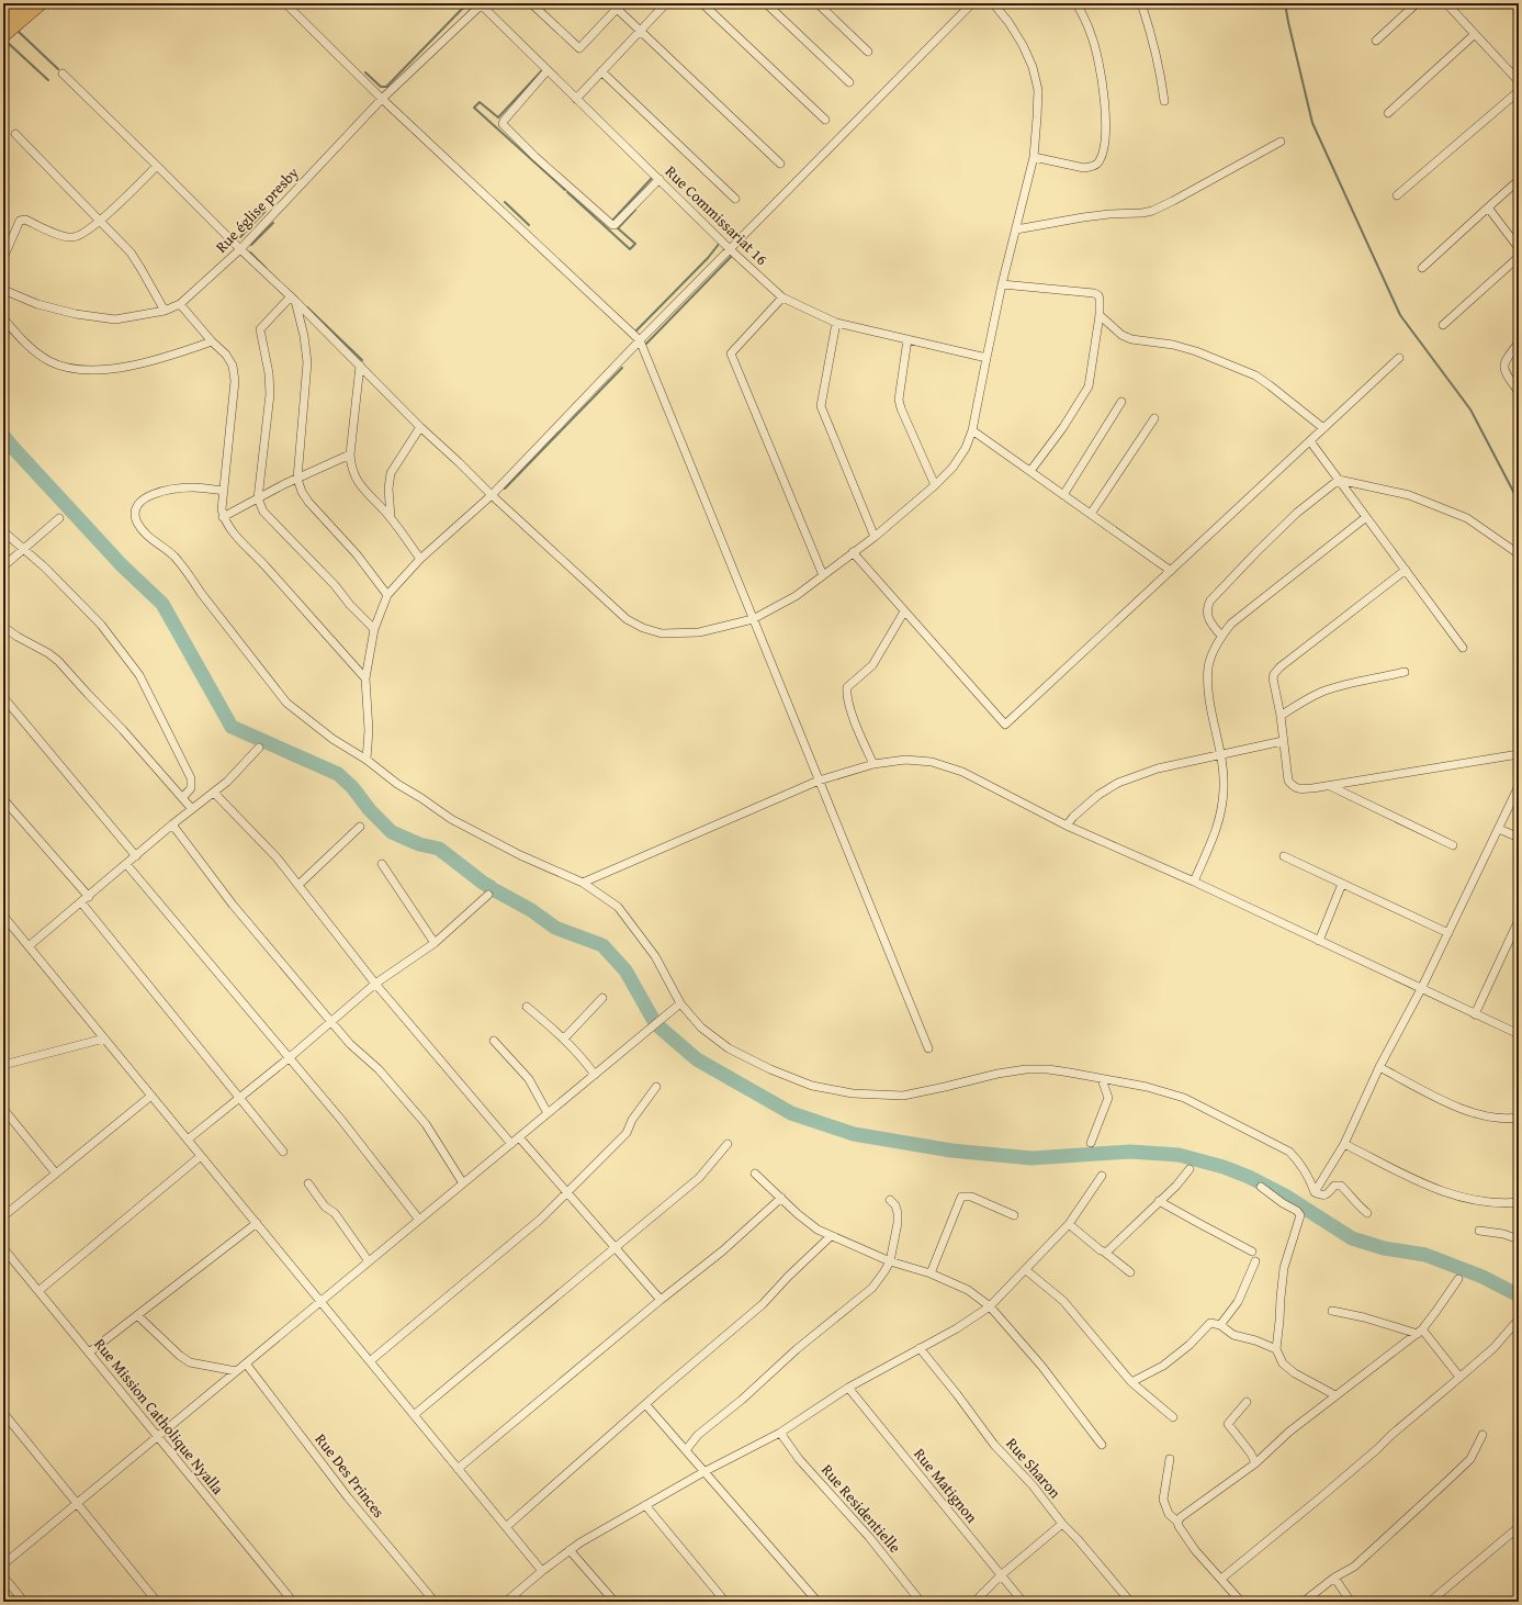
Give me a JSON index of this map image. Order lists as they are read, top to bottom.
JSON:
{
  "streets": {
    "street": [
      "Rue église presby",
      "Rue Commissariat 16",
      "Rue Mission Catholique Nyalla",
      "Rue Sharon",
      "Rue Des Princes",
      "Rue Matignon",
      "Rue Residentielle"
    ]
  },
  "crossings": [
    ["Rue église presby", "Rue Commissariat 16"]
  ]
}
